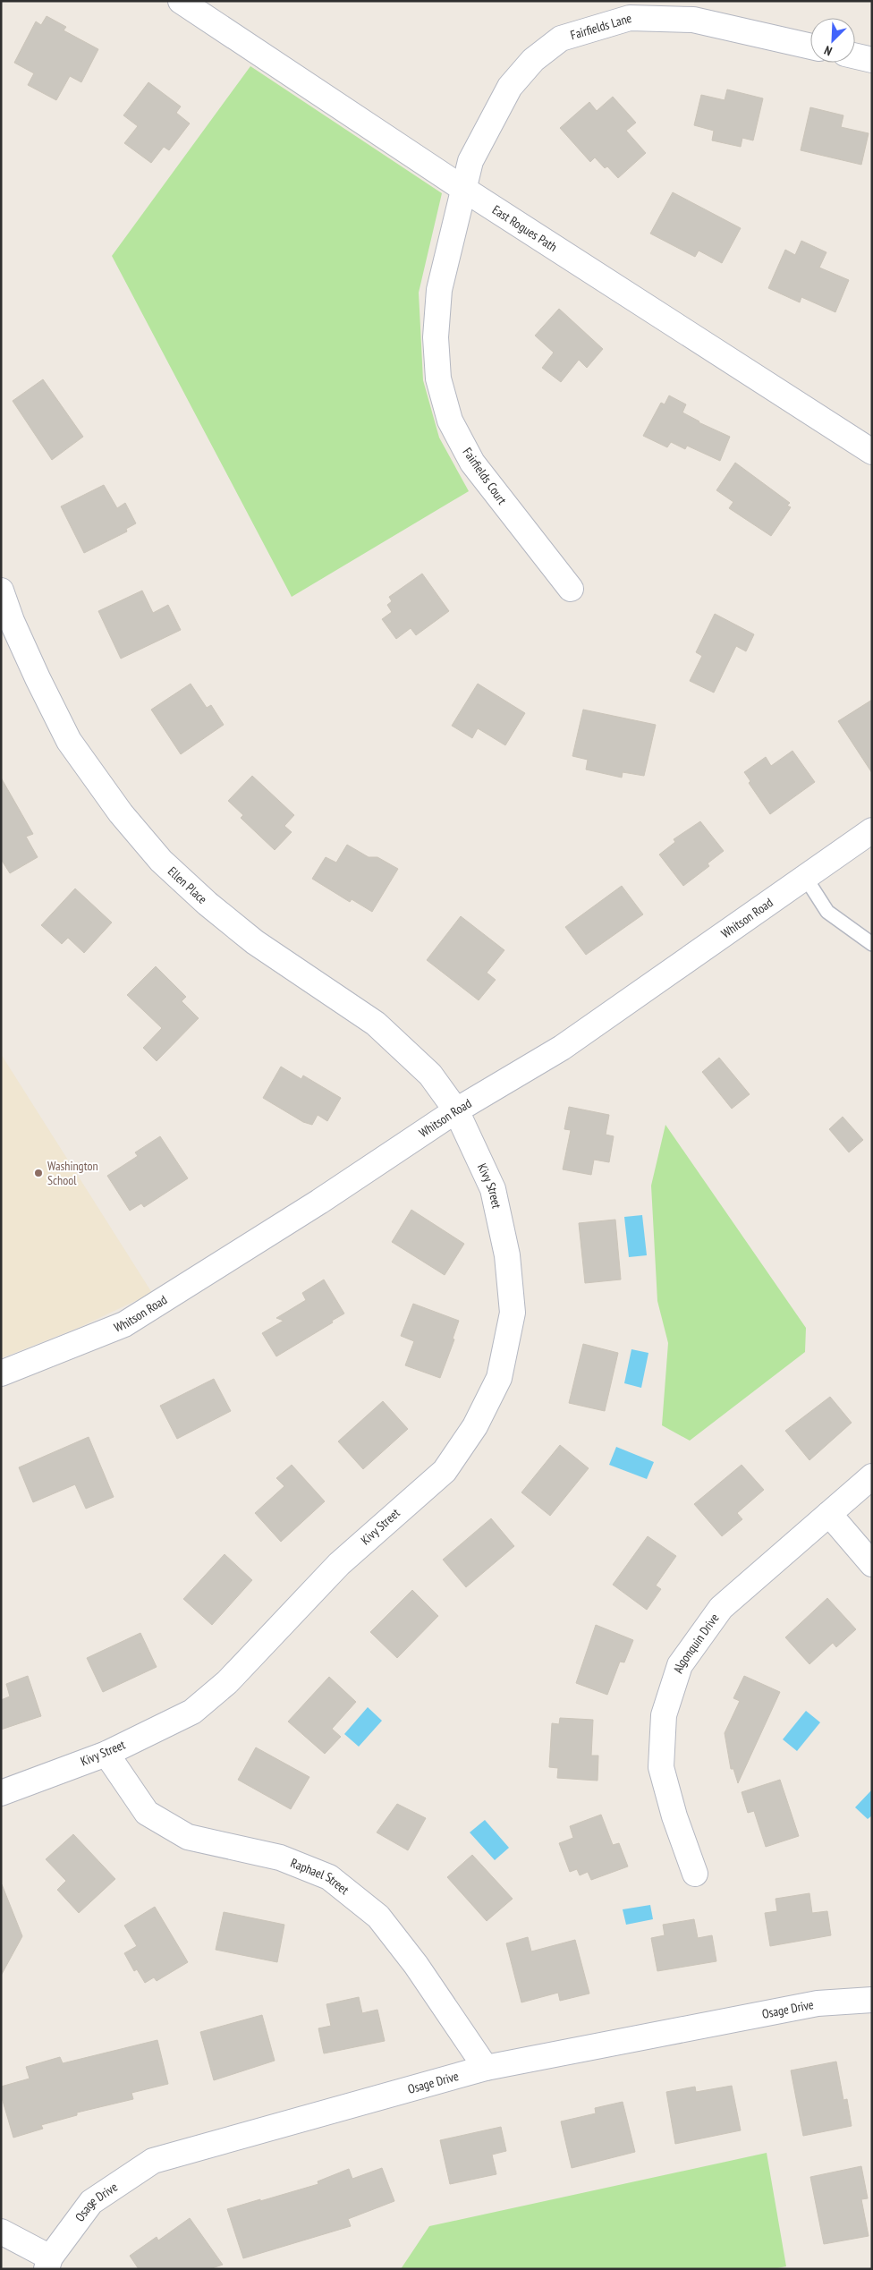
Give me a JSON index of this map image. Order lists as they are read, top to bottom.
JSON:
{
  "streets": {
    "street": [
      "Fairfields Lane",
      "East Rogues Path",
      "Fairfields Court",
      "Ellen Place",
      "Whitson Road",
      "Kivy Street",
      "Algonquin Drive",
      "Raphael Street",
      "Osage Drive"
    ]
  },
  "crossings": [
    ["Fairfields Lane", "East Rogues Path"],
    ["Fairfields Lane", "Fairfields Court"],
    ["East Rogues Path", "Fairfields Court"],
    ["Ellen Place", "Whitson Road"],
    ["Ellen Place", "Kivy Street"],
    ["Whitson Road", "Kivy Street"],
    ["Kivy Street", "Raphael Street"],
    ["Raphael Street", "Osage Drive"]
  ],
  "places": ["Washington School"],
  "north": "bottom left"
}
